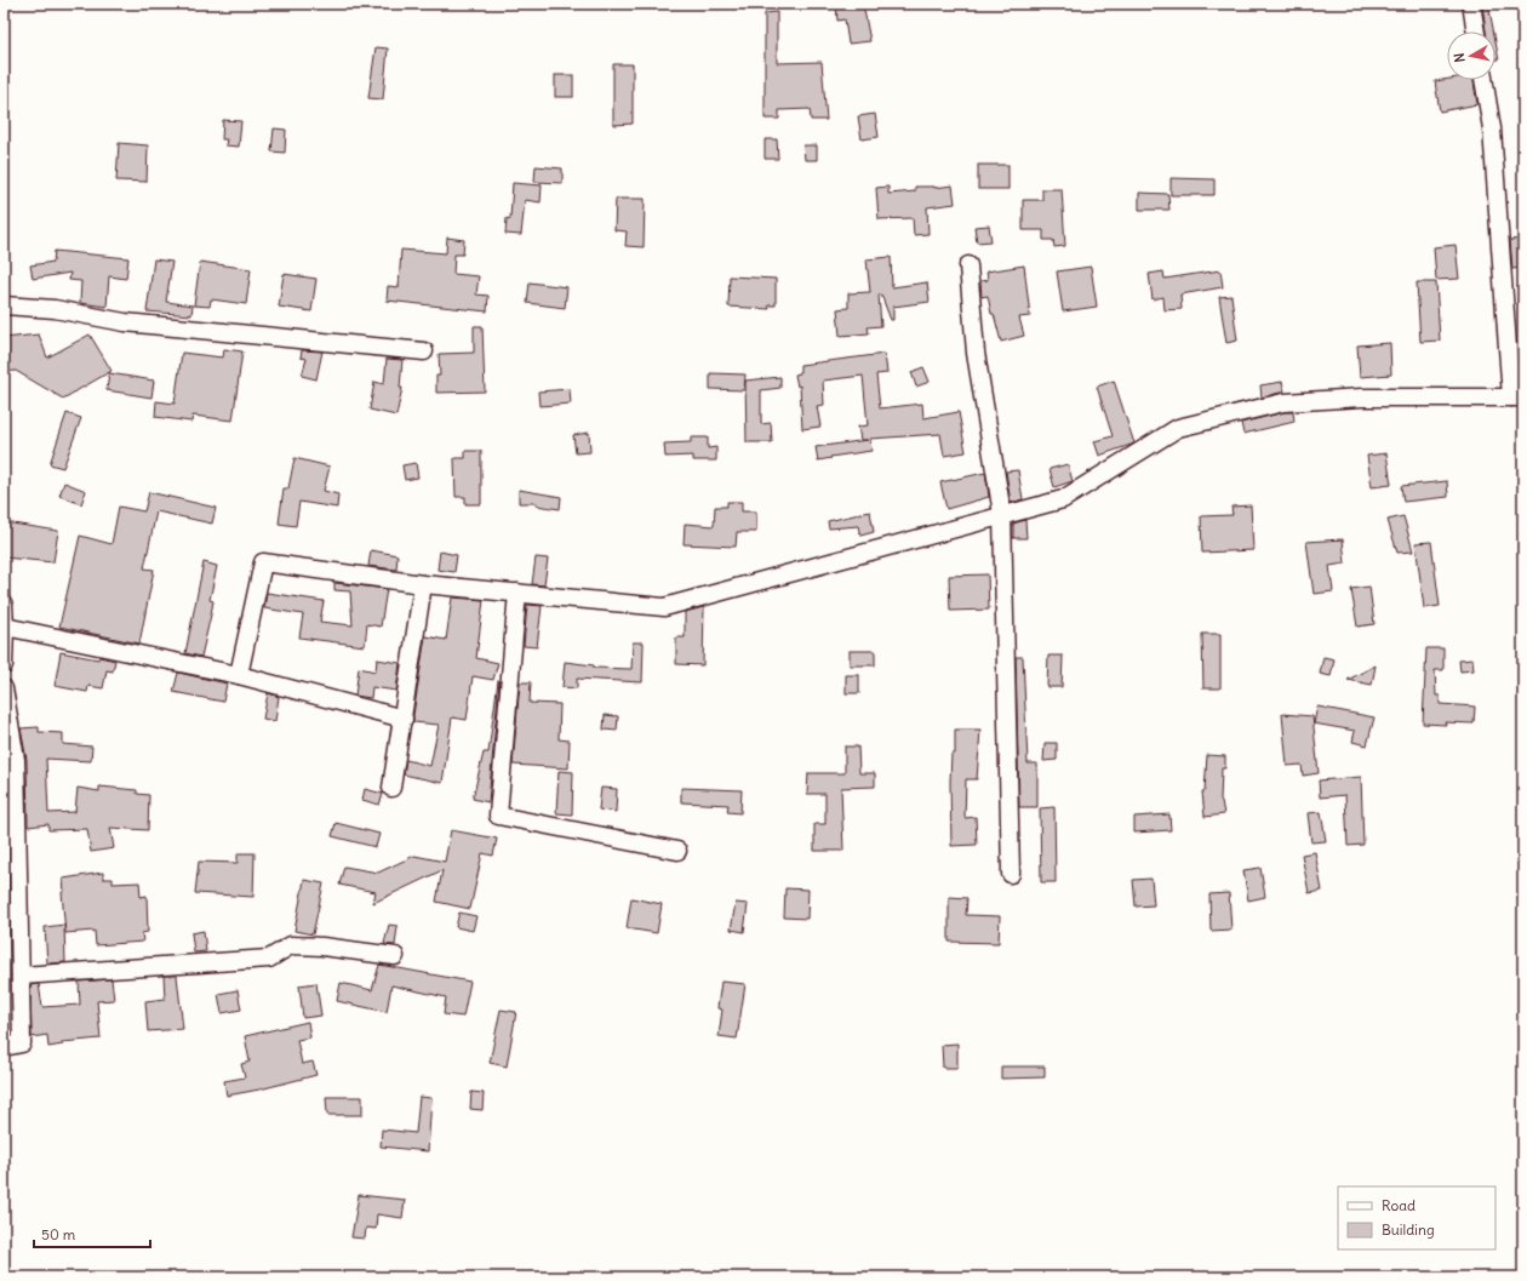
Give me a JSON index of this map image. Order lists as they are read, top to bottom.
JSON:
{
  "legend": ["Road", "Building"],
  "scale_bar": "50 m",
  "north": "left"
}
